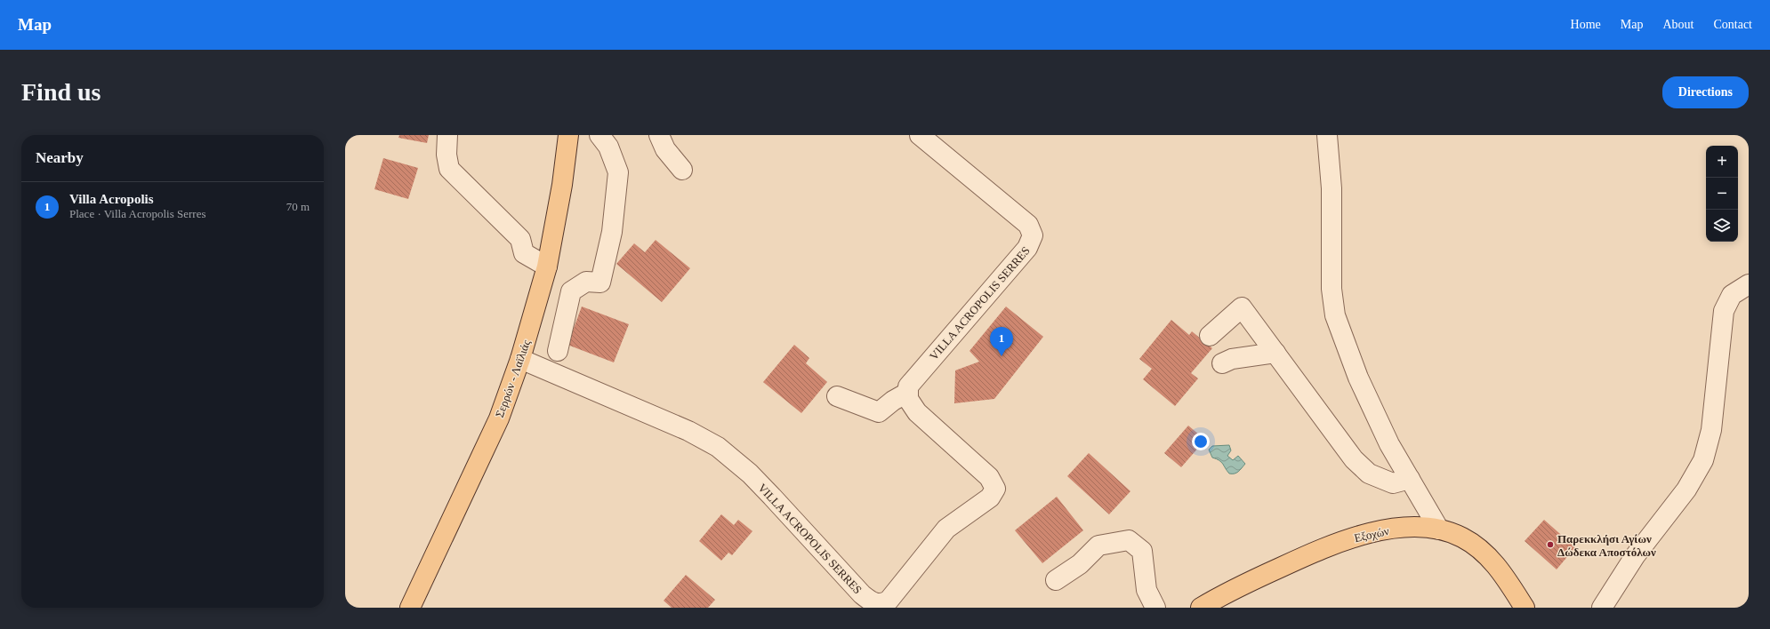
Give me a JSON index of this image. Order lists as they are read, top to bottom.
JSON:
{
  "streets": {
    "main road": ["Σερρών - Λαϊλιάς", "Εξοχών"],
    "street": ["VILLA ACROPOLIS SERRES"]
  },
  "crossings": [
    ["VILLA ACROPOLIS SERRES", "Σερρών - Λαϊλιάς"]
  ],
  "places": ["Παρεκκλήσι Αγίων Δώδεκα Αποστόλων"],
  "page": {
    "header": "Map",
    "nav": [
      "Home",
      "Map",
      "About",
      "Contact"
    ],
    "buttons": "Directions",
    "title": "Find us",
    "heading": "Nearby",
    "map_buttons": ["+", "−"],
    "list": [
      {
        "mark": "1",
        "name": "Villa Acropolis",
        "note": "Place · Villa Acropolis Serres",
        "value": "70 m"
      }
    ],
    "pins": "1"
  }
}
